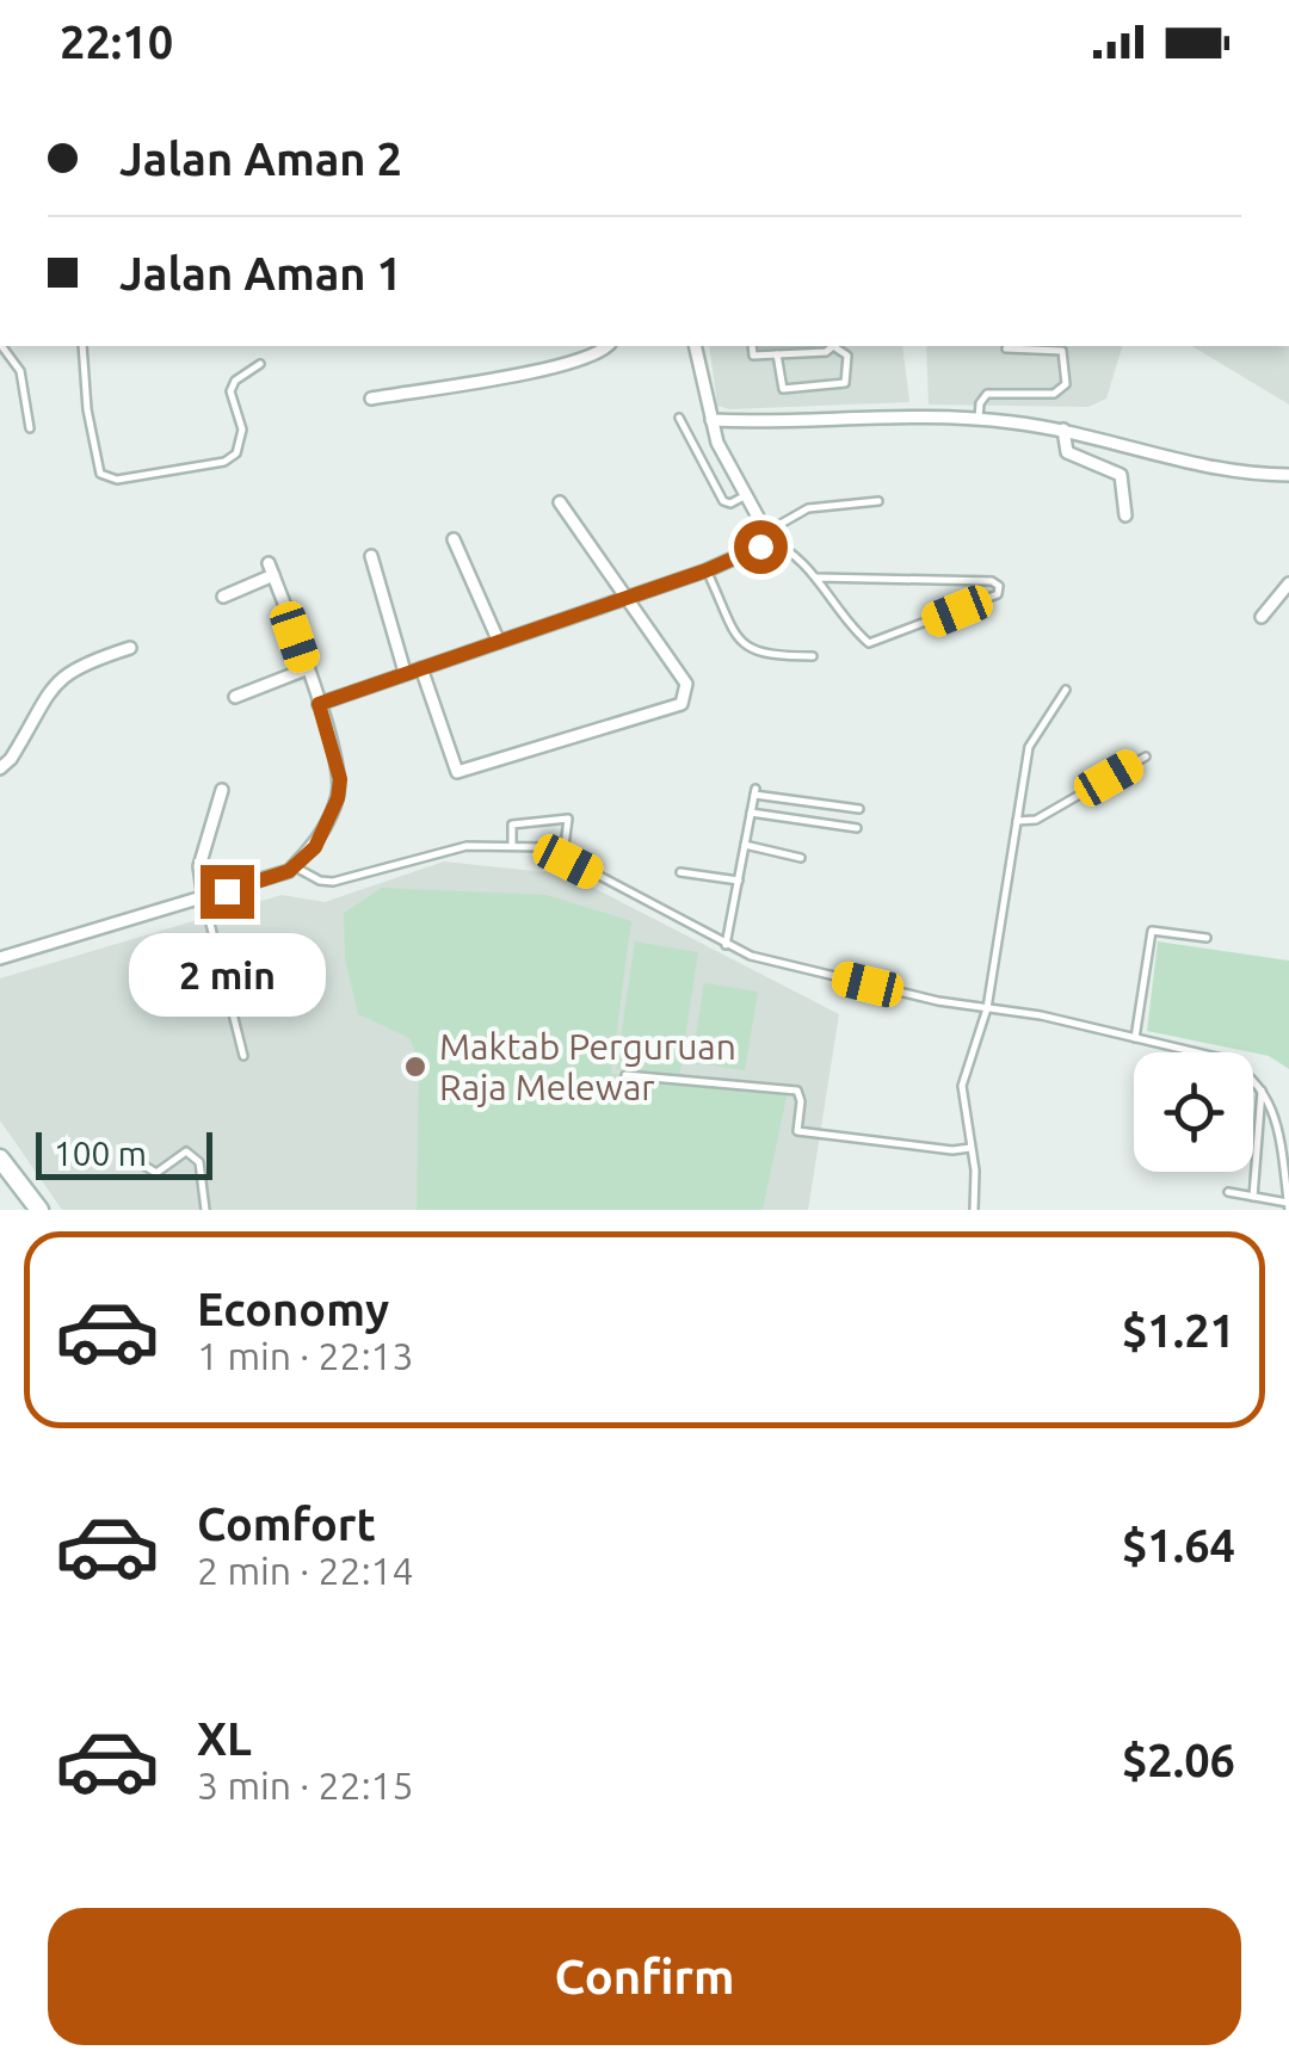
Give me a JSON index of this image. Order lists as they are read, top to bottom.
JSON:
{
  "places": ["Maktab Perguruan Raja Melewar"],
  "scale_bar": "100 m",
  "page": {
    "status": "22:10",
    "banner": ["Jalan Aman 2", "Jalan Aman 1"],
    "bubble": "2 min",
    "scale": "100 m",
    "list": [
      {
        "name": "Economy",
        "note": "1 min · 22:13",
        "value": "$1.21"
      },
      {
        "name": "Comfort",
        "note": "2 min · 22:14",
        "value": "$1.64"
      },
      {
        "name": "XL",
        "note": "3 min · 22:15",
        "value": "$2.06"
      }
    ],
    "buttons": "Confirm"
  }
}
